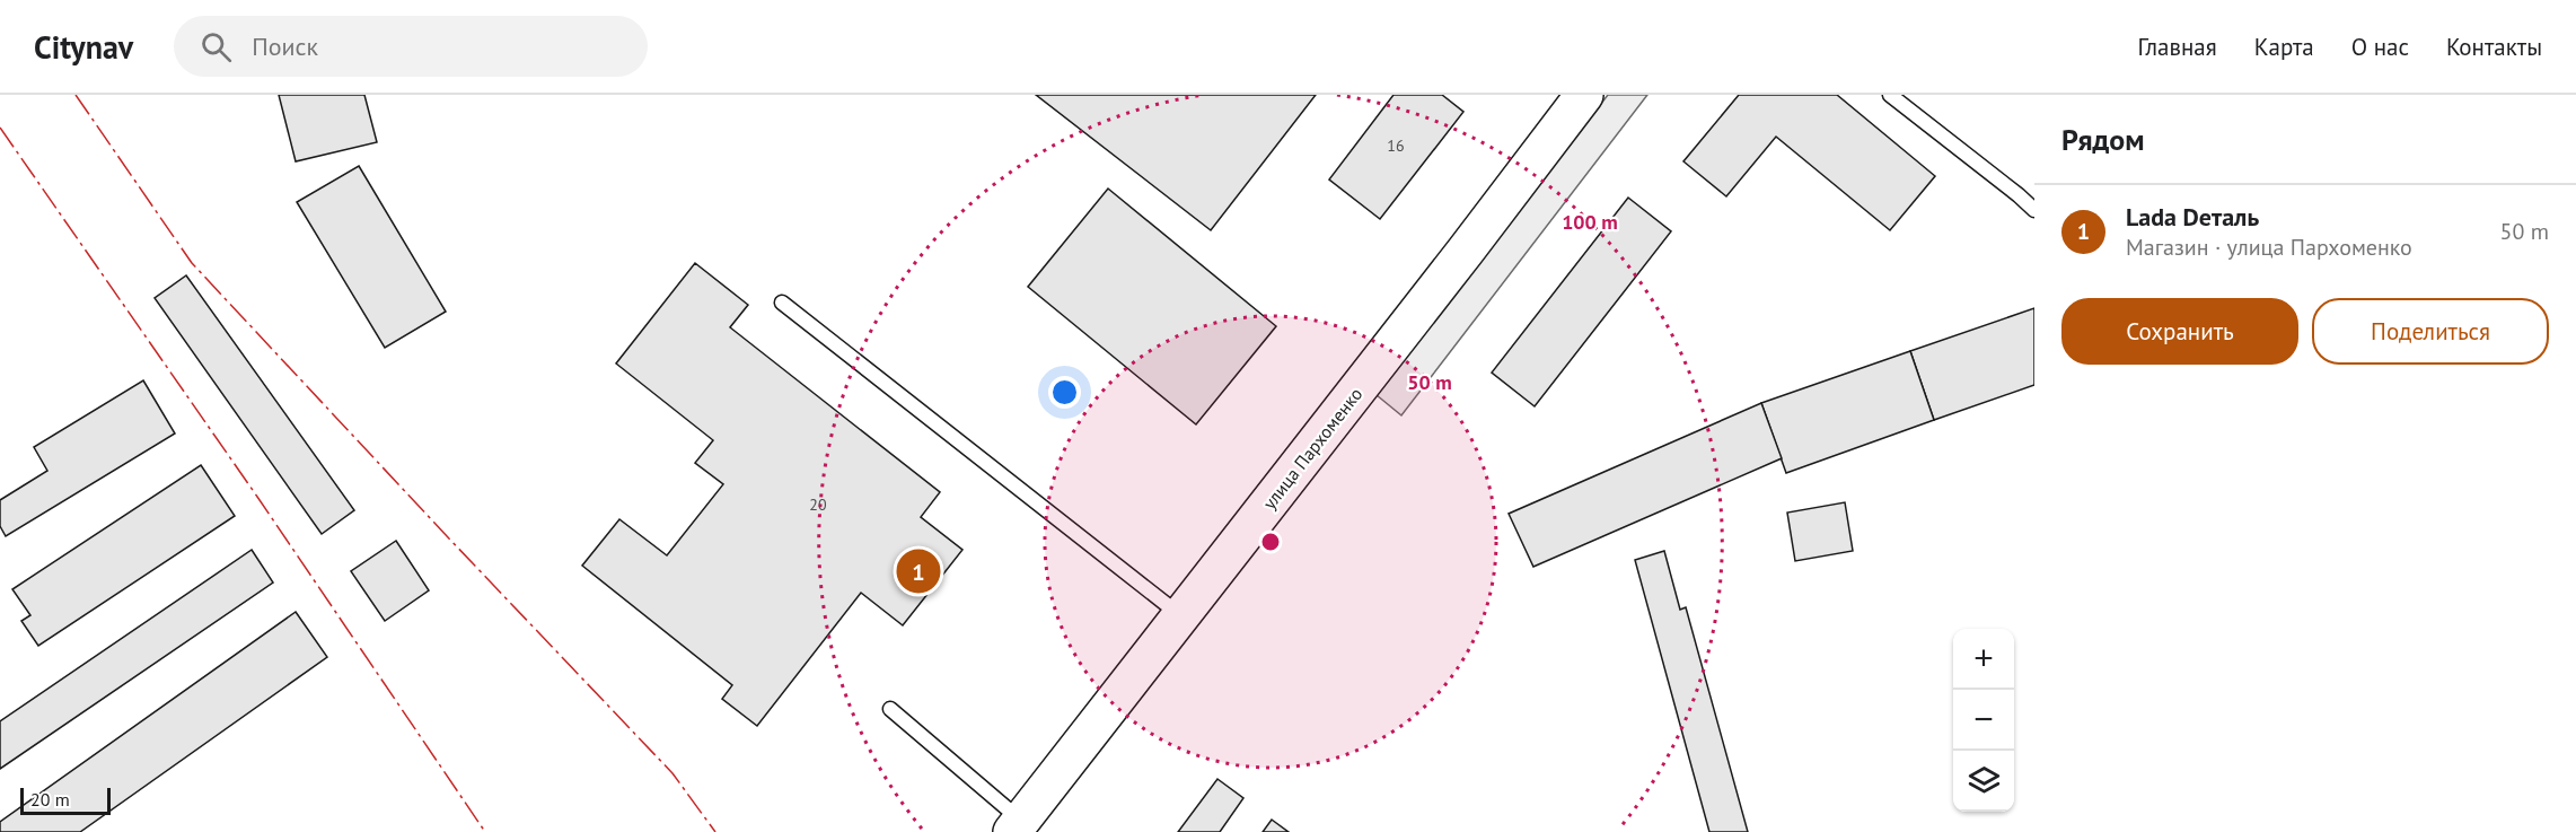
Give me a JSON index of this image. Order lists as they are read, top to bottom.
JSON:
{
  "streets": {
    "street": ["улица Пархоменко"]
  },
  "house_numbers": ["16", "20"],
  "scale_bar": "20 m",
  "page": {
    "header": "Citynav",
    "search": "Поиск",
    "nav": [
      "Главная",
      "Карта",
      "О нас",
      "Контакты"
    ],
    "heading": "Рядом",
    "list": [
      {
        "mark": "1",
        "name": "Lada Dеталь",
        "note": "Магазин · улица Пархоменко",
        "value": "50 m"
      }
    ],
    "buttons": ["Сохранить", "Поделиться"],
    "pins": "1",
    "map_buttons": ["+", "−"],
    "scale": "20 m"
  },
  "rings": ["100 m", "50 m"]
}
